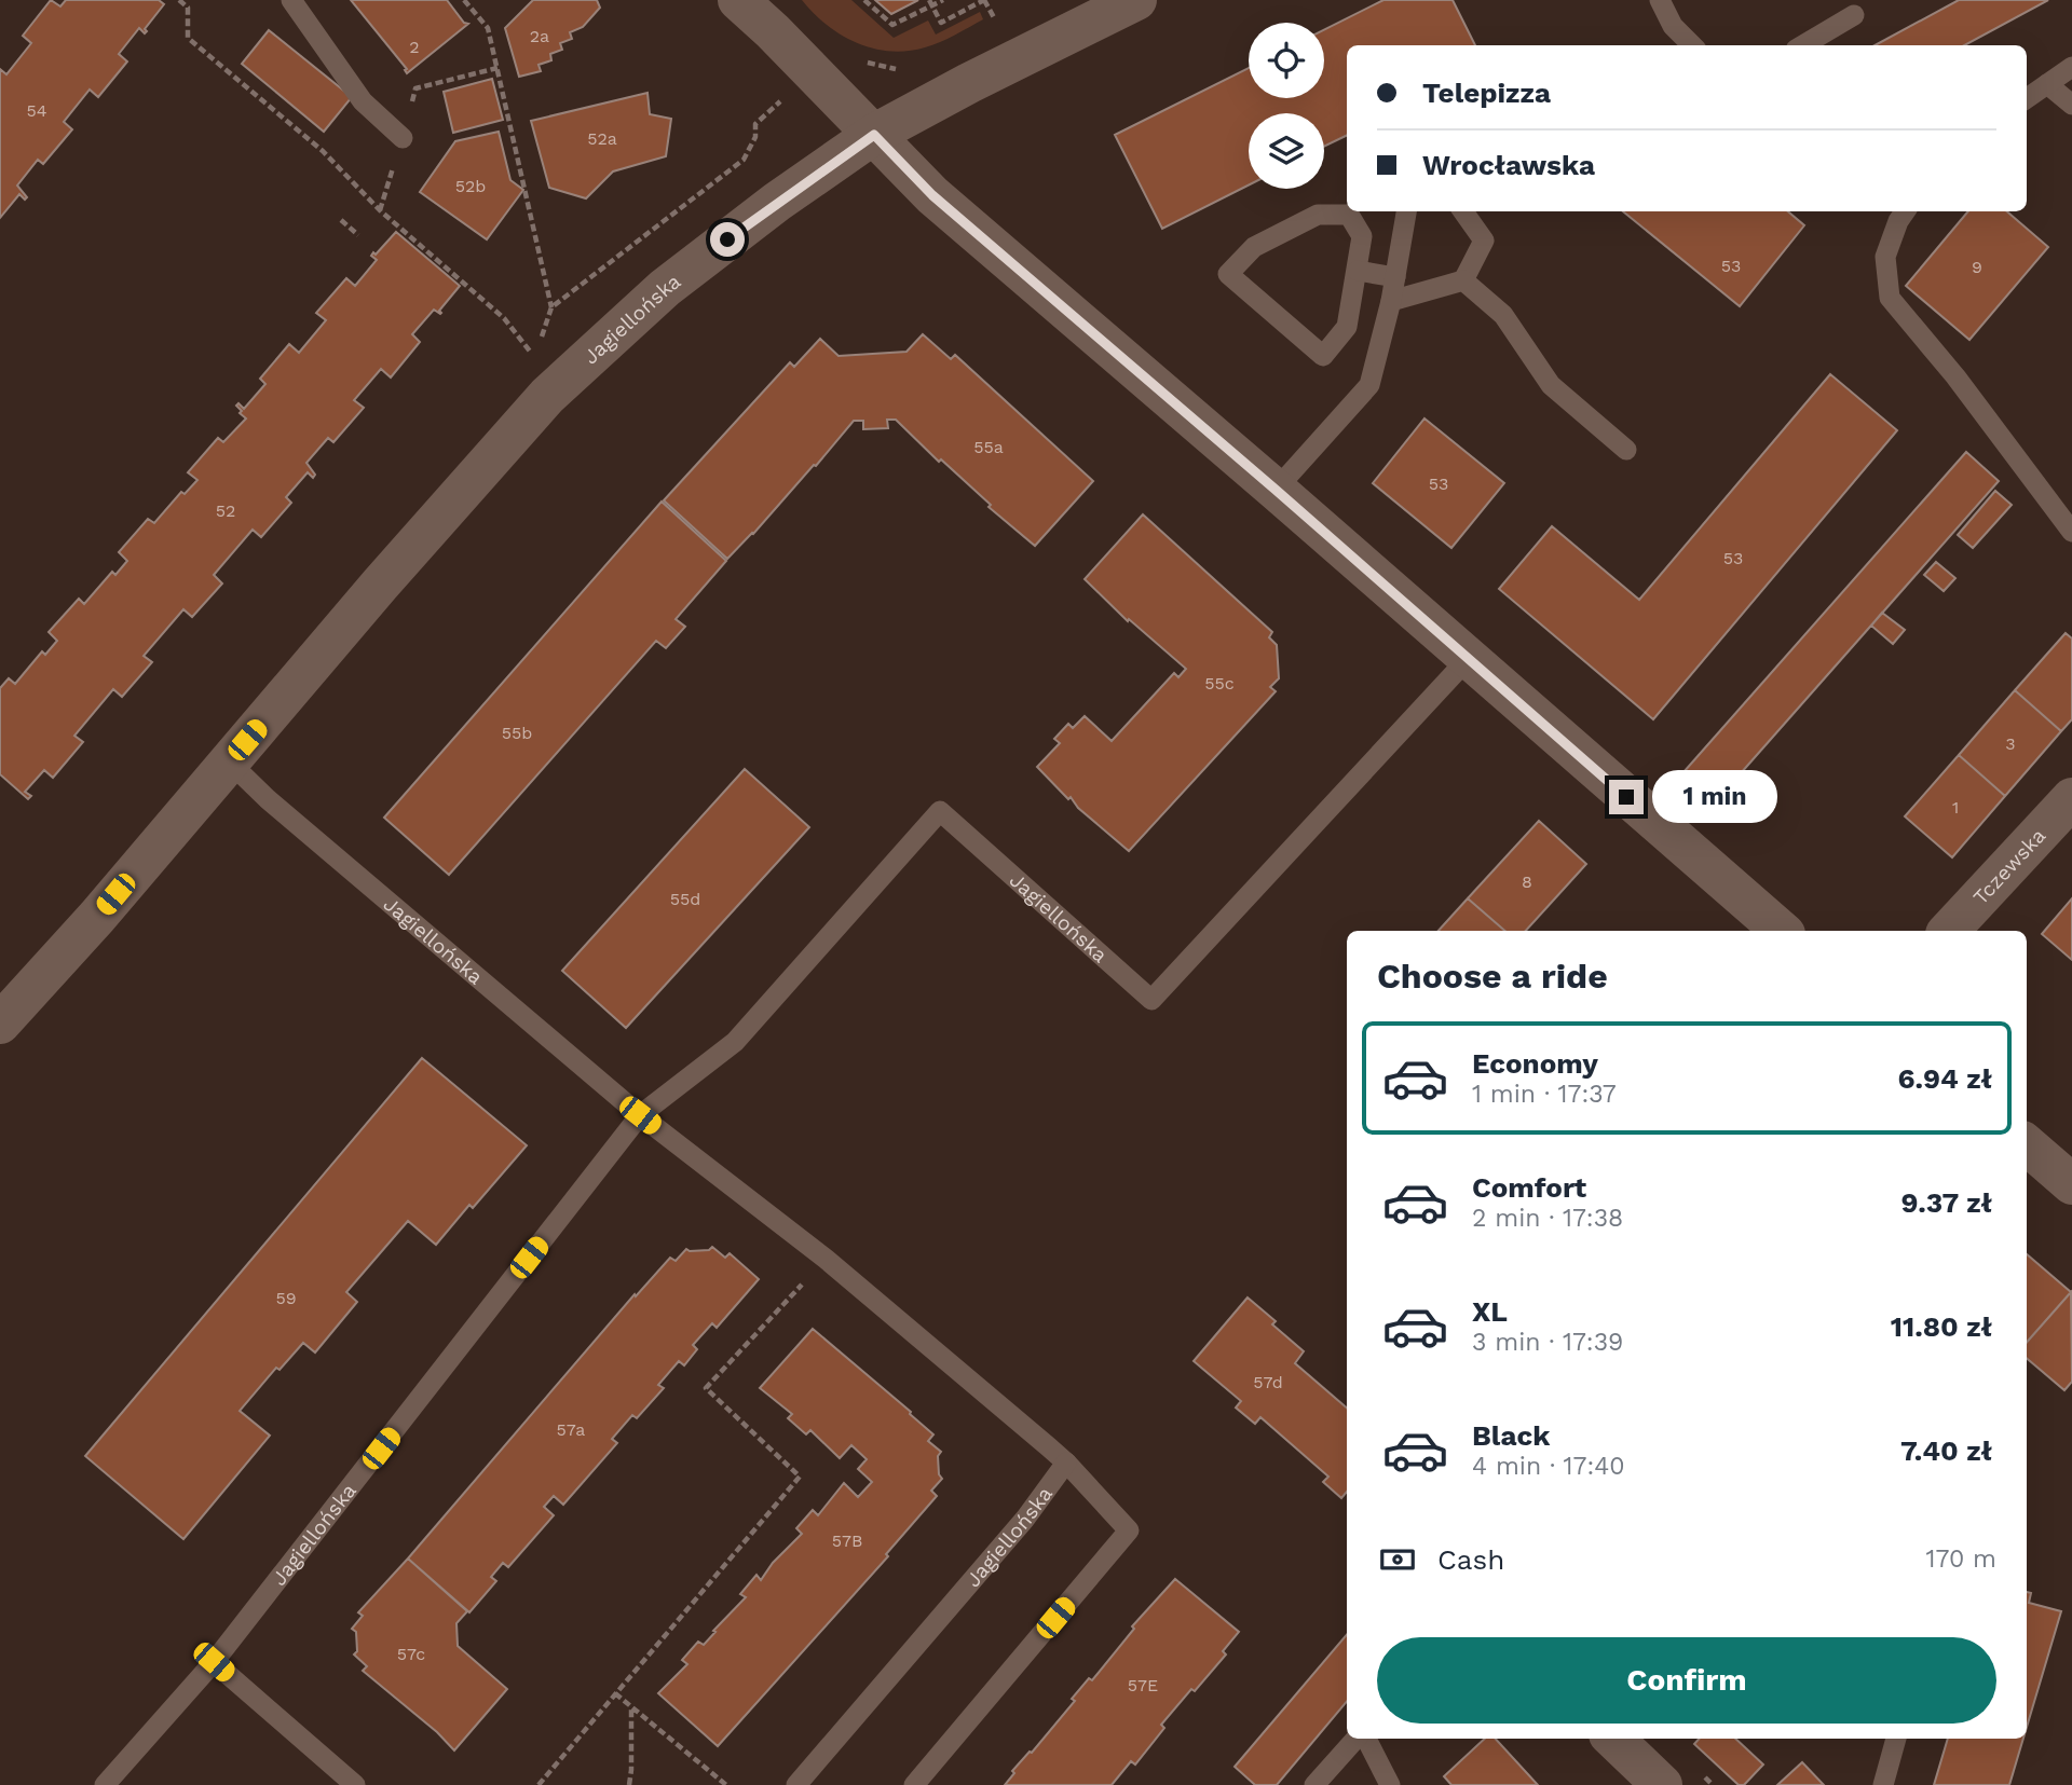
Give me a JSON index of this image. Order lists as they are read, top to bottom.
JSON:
{
  "streets": {
    "street": ["Jagiellońska", "Tczewska"]
  },
  "house_numbers": [
    "2a",
    "2",
    "54",
    "52a",
    "52b",
    "53",
    "9",
    "55a",
    "53",
    "52",
    "53",
    "55c",
    "55b",
    "3",
    "1",
    "8",
    "55d",
    "59",
    "57d",
    "57a",
    "57B",
    "57c",
    "57E"
  ],
  "page": {
    "banner": ["Telepizza", "Wrocławska"],
    "bubble": "1 min",
    "heading": "Choose a ride",
    "list": [
      {
        "name": "Economy",
        "note": "1 min · 17:37",
        "value": "6.94 zł"
      },
      {
        "name": "Comfort",
        "note": "2 min · 17:38",
        "value": "9.37 zł"
      },
      {
        "name": "XL",
        "note": "3 min · 17:39",
        "value": "11.80 zł"
      },
      {
        "name": "Black",
        "note": "4 min · 17:40",
        "value": "7.40 zł"
      }
    ],
    "pay": ["Cash", "170 m"],
    "buttons": "Confirm"
  }
}
